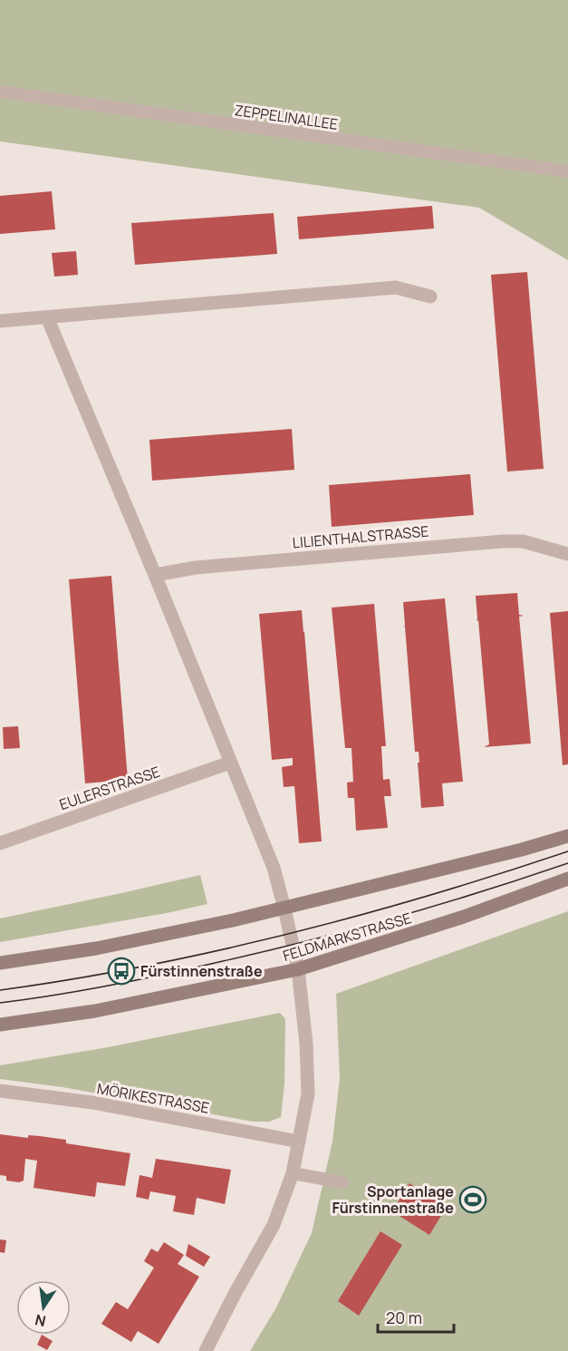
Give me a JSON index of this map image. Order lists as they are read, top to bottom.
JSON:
{
  "streets": {
    "main road": ["FELDMARKSTRASSE"],
    "street": ["LILIENTHALSTRASSE", "EULERSTRASSE", "MÖRIKESTRASSE"],
    "lane": ["ZEPPELINALLEE"]
  },
  "places": {
    "bus stop": ["Fürstinnenstraße"],
    "sports": ["Sportanlage Fürstinnenstraße"]
  },
  "scale_bar": "20 m",
  "north": "bottom"
}
